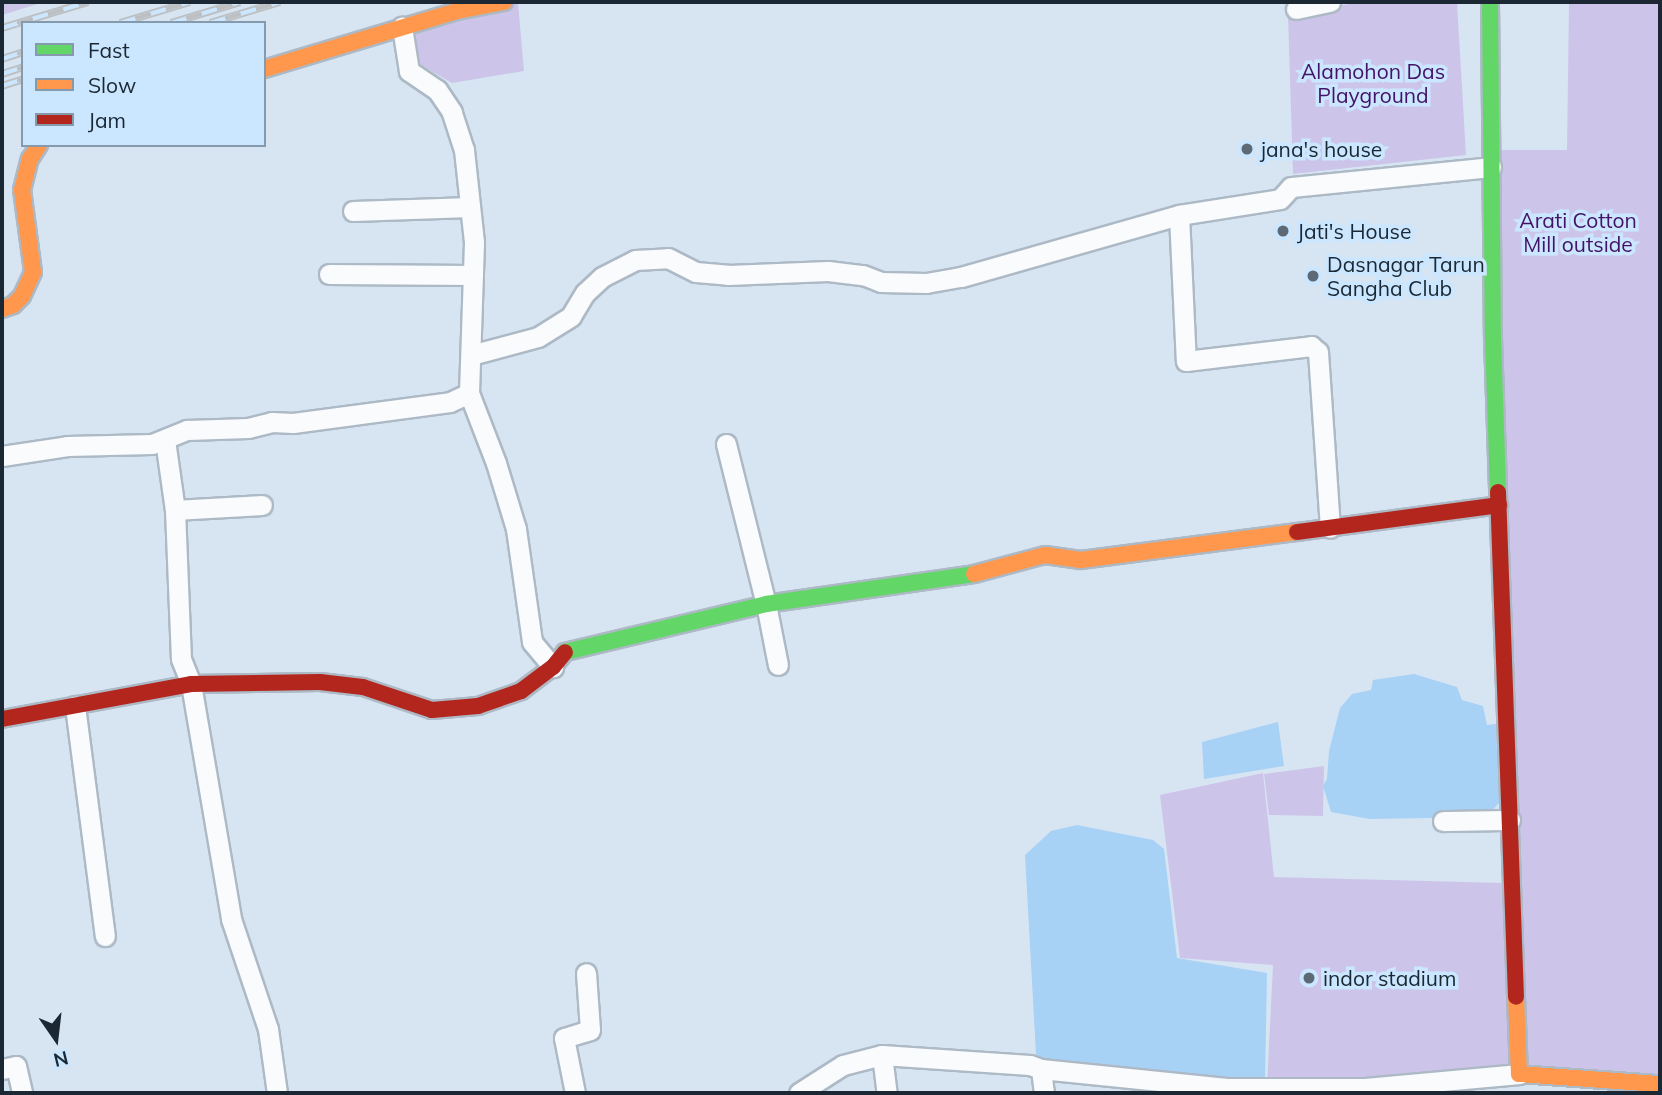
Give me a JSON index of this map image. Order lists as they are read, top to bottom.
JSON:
{
  "parks": ["Alamohon Das Playground", "Arati Cotton Mill outside"],
  "places": [
    "jana's house",
    "Jati's House",
    "Dasnagar Tarun Sangha Club",
    "indor stadium"
  ],
  "legend": ["Fast", "Slow", "Jam"],
  "north": "bottom"
}
